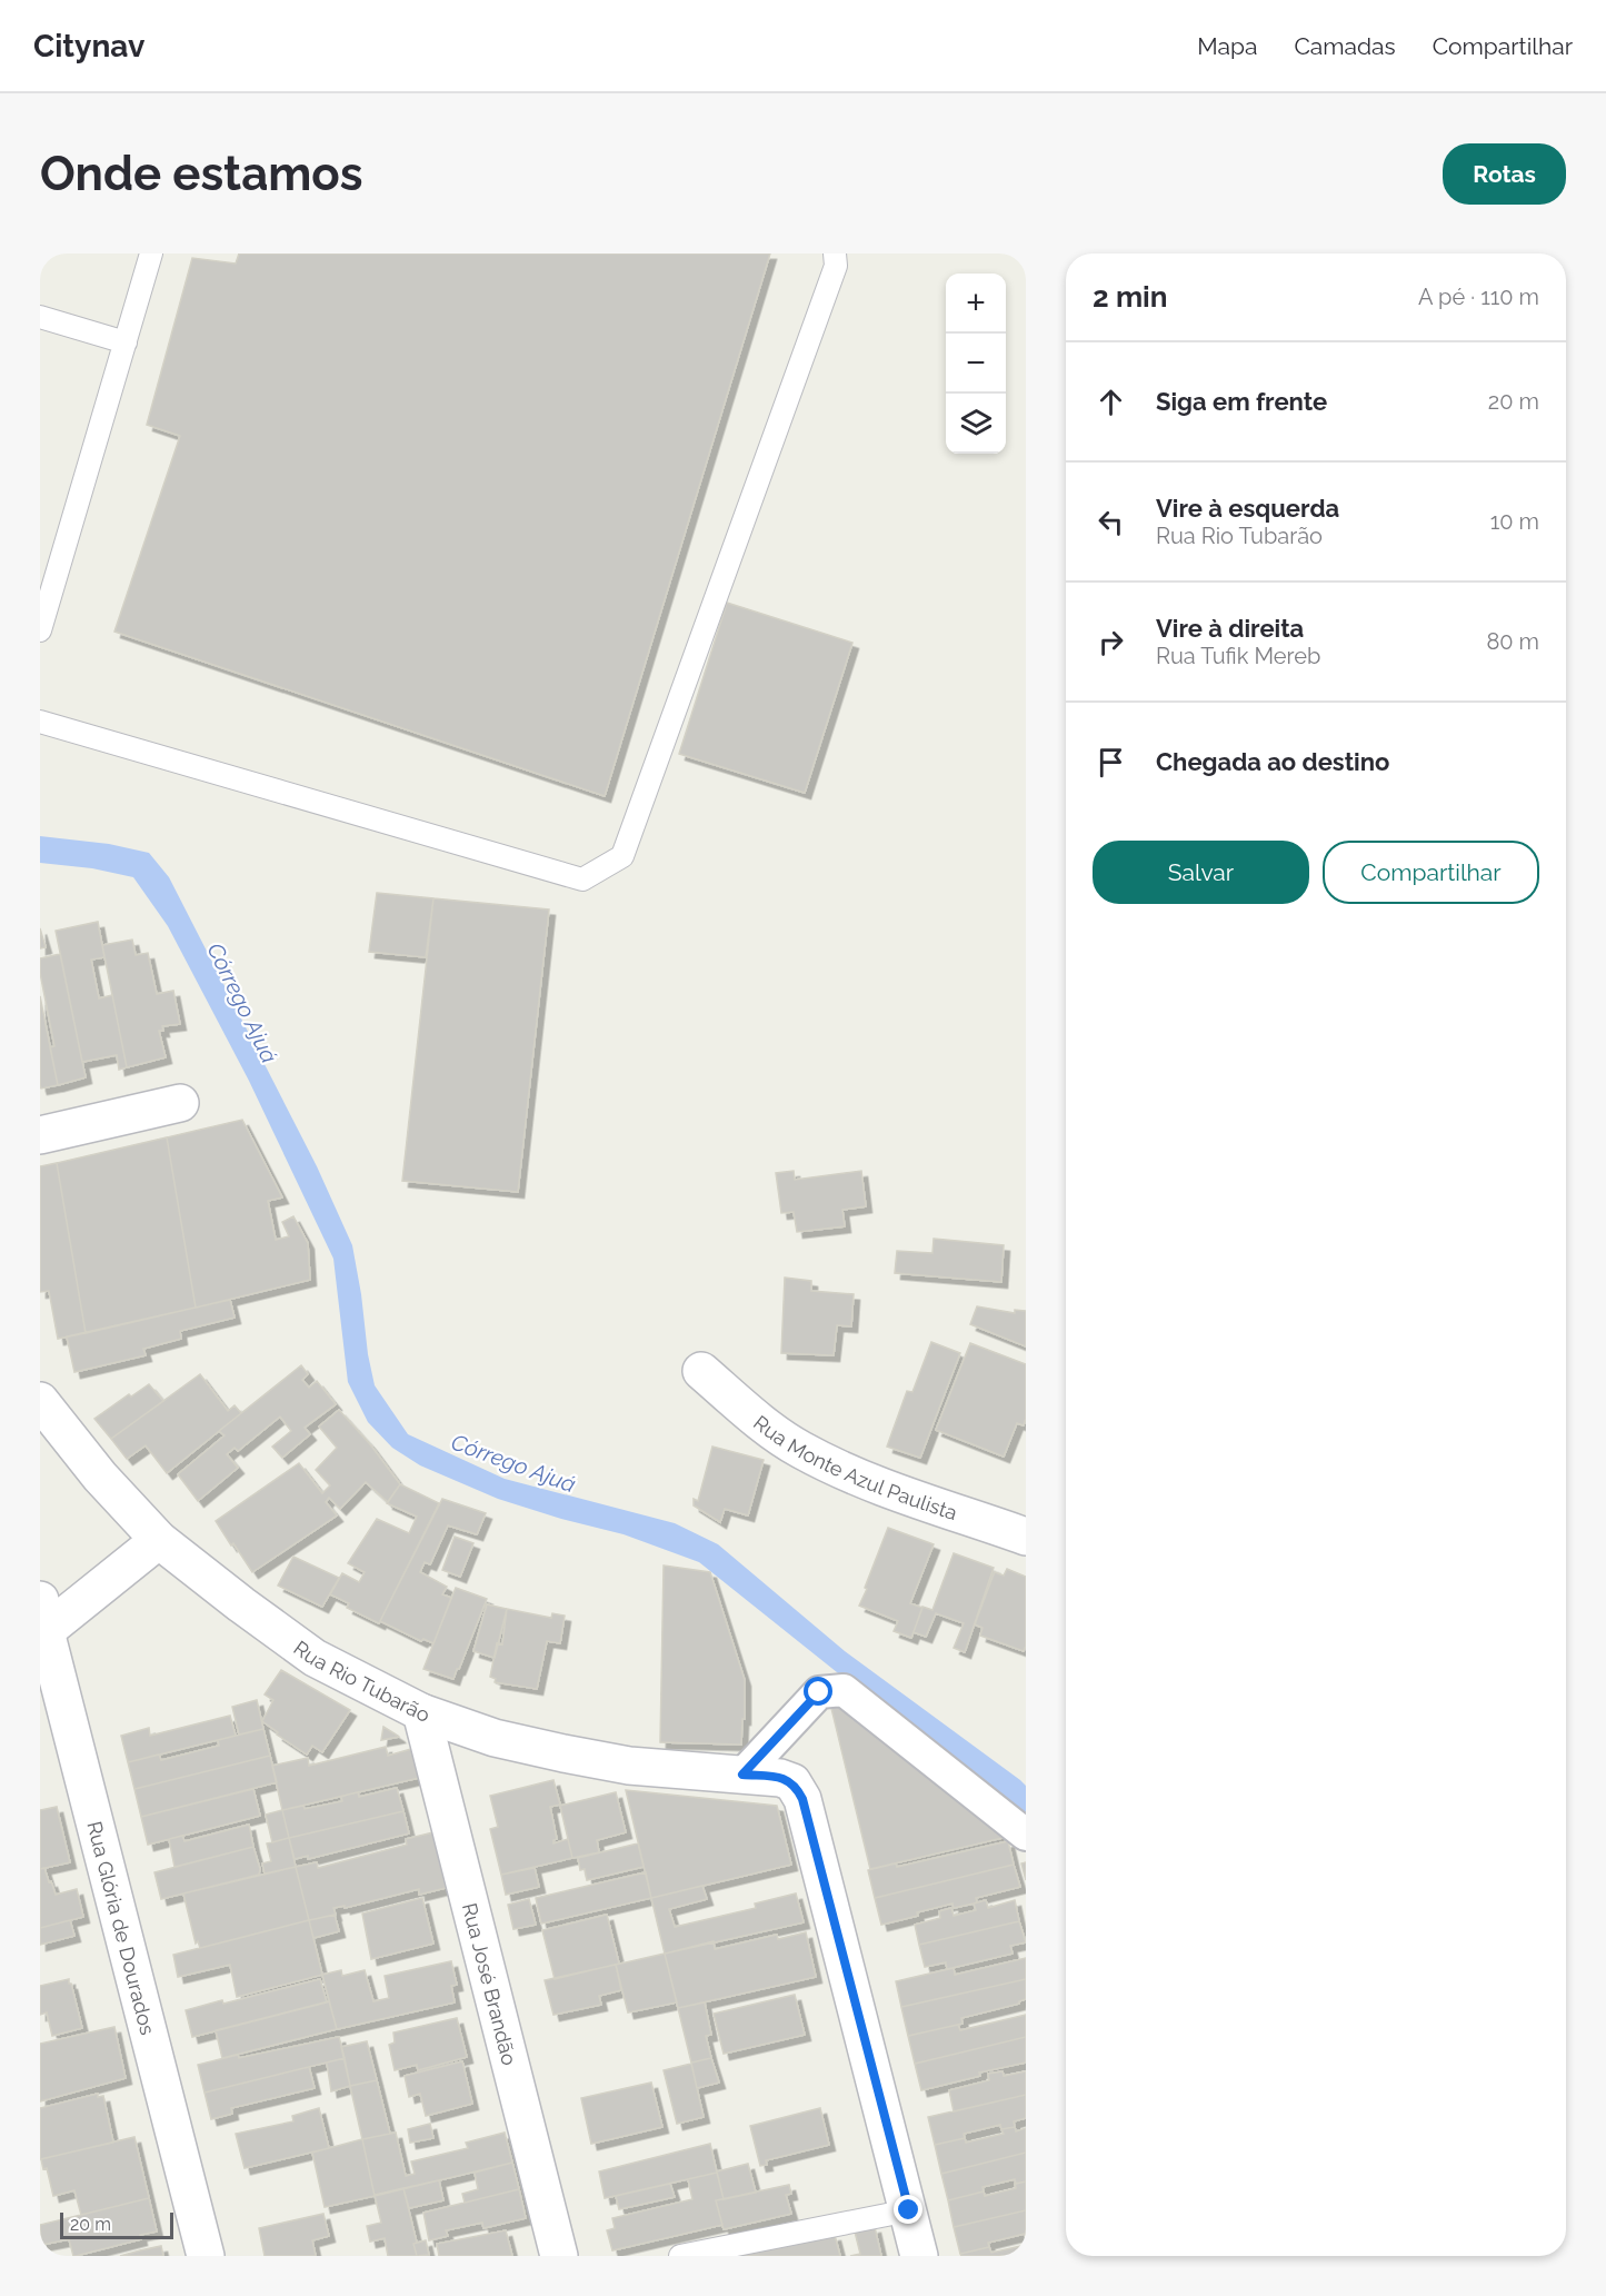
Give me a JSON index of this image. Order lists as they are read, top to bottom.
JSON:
{
  "streets": {
    "street": [
      "Rua Monte Azul Paulista",
      "Rua Rio Tubarão",
      "Rua Glória de Dourados",
      "Rua José Brandão"
    ]
  },
  "crossings": [
    ["Rua Rio Tubarão", "Rua José Brandão"]
  ],
  "water": ["Córrego Ajuá"],
  "scale_bar": "20 m",
  "page": {
    "header": "Citynav",
    "nav": ["Mapa", "Camadas", "Compartilhar"],
    "buttons": [
      "Rotas",
      ["Salvar", "Compartilhar"]
    ],
    "title": "Onde estamos",
    "heading": ["2 min", "A pé · 110 m"],
    "map_buttons": ["+", "−"],
    "list": [
      ["Siga em frente", "20 m"],
      ["Vire à esquerda", "Rua Rio Tubarão", "10 m"],
      ["Vire à direita", "Rua Tufik Mereb", "80 m"],
      "Chegada ao destino"
    ],
    "scale": "20 m"
  }
}
